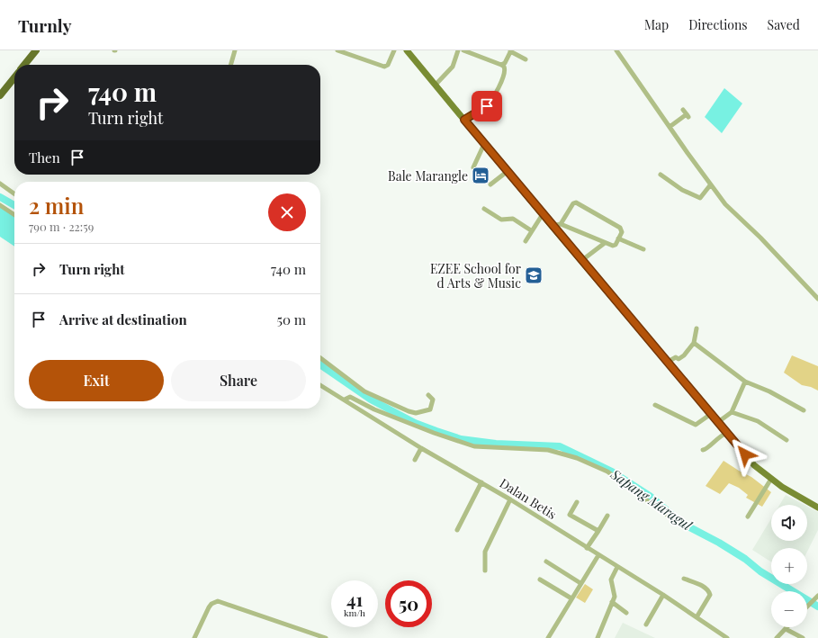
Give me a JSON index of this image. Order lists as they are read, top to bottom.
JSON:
{
  "streets": {
    "street": ["Dalan Betis"]
  },
  "water": ["Sapang Maragul"],
  "places": {
    "hotel": ["Bale Marangle"],
    "school or university": ["EZEE School for d Arts & Music"]
  },
  "page": {
    "header": "Turnly",
    "nav": ["Map", "Directions", "Saved"],
    "turn": ["740 m", "Turn right"],
    "then": "Then",
    "heading": ["2 min", "790 m · 22:59"],
    "list": [
      {
        "name": "Turn right",
        "value": "740 m"
      },
      {
        "name": "Arrive at destination",
        "value": "50 m"
      }
    ],
    "buttons": ["Exit", "Share"],
    "map_buttons": ["+", "−"],
    "speed": "41 km/h",
    "limit": "50"
  }
}
